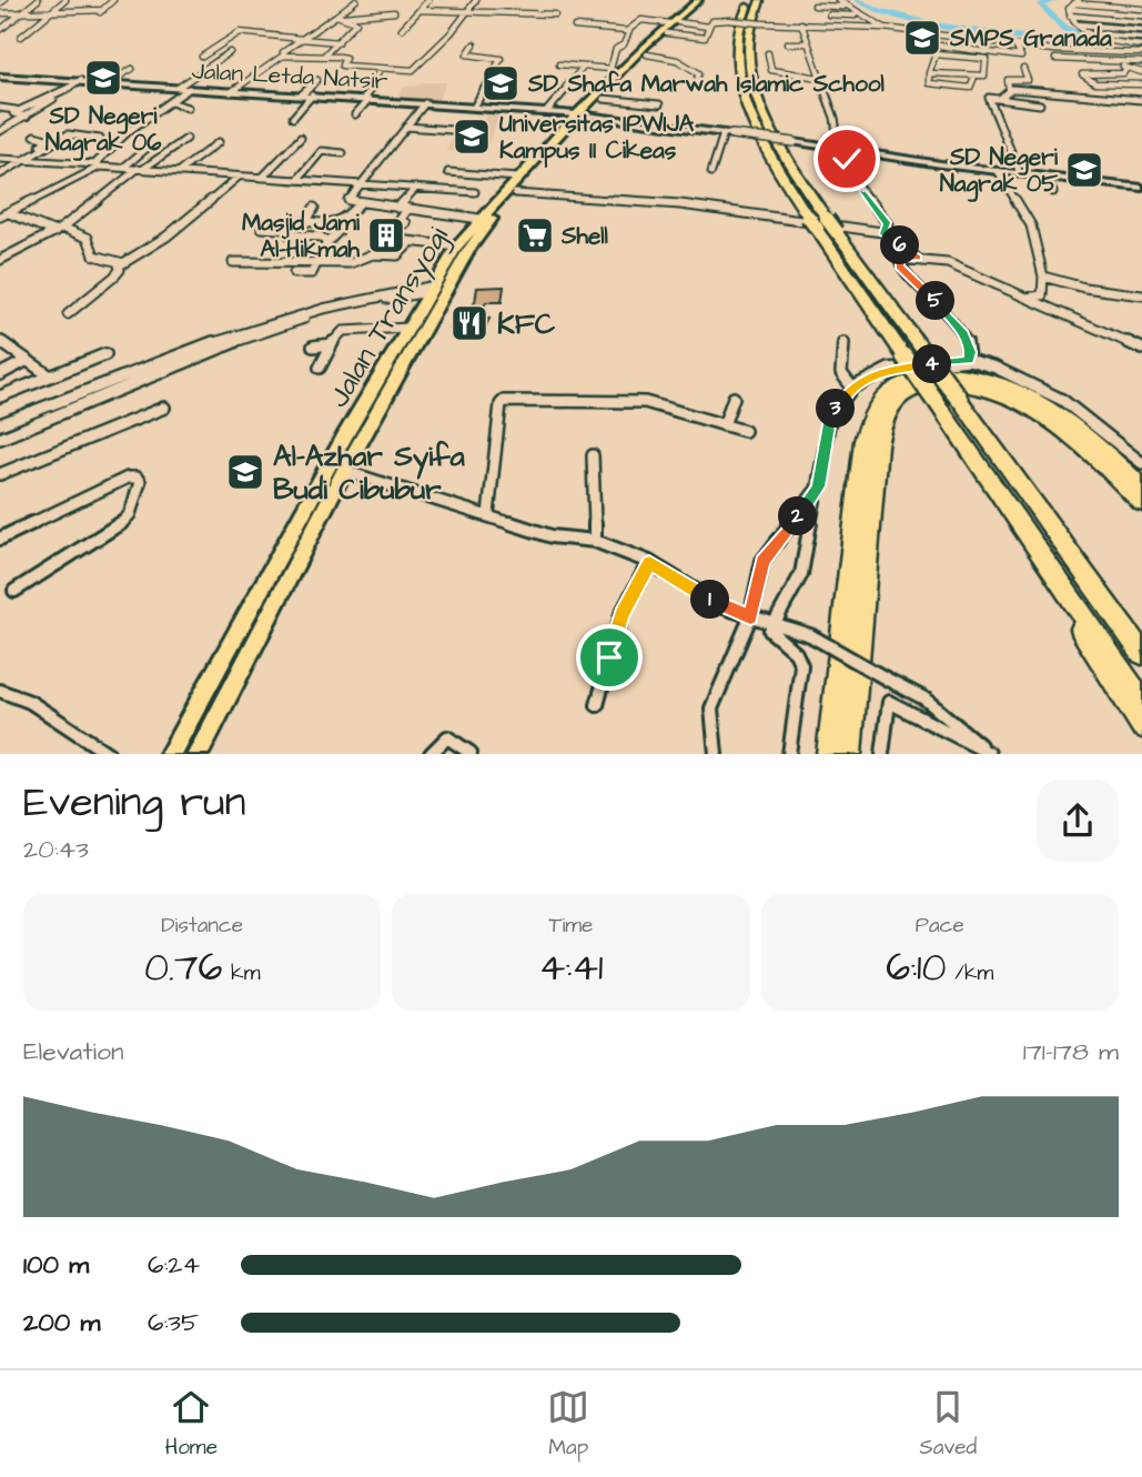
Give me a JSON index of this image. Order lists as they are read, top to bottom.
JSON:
{
  "streets": {
    "highway": ["Jalan Transyogi"],
    "main road": ["Jalan Letda Natsir"]
  },
  "crossings": [
    ["Jalan Letda Natsir", "Jalan Transyogi"]
  ],
  "places": {
    "school or university": [
      "SMPS Granada",
      "SD Negeri Nagrak 06",
      "SD Shafa Marwah Islamic School",
      "Universitas IPWIJA Kampus II Cikeas",
      "SD Negeri Nagrak 05",
      "Al-Azhar Syifa Budi Cibubur"
    ],
    "building": ["Masjid Jami Al-Hikmah"],
    "supermarket": ["Shell"],
    "restaurant": ["KFC"]
  },
  "page": {
    "pins": [
      "6",
      "5",
      "4",
      "3",
      "2",
      "1"
    ],
    "heading": ["Evening run", "20:43"],
    "stats": [
      ["Distance", "0.76 km"],
      ["Time", "4:41"],
      ["Pace", "6:10 /km"]
    ],
    "chart": ["Elevation", "171–178 m"],
    "list": [
      {
        "name": "100 m",
        "note": "6:24"
      },
      {
        "name": "200 m",
        "note": "6:35"
      }
    ],
    "tabs": ["Home", "Map", "Saved"]
  }
}
